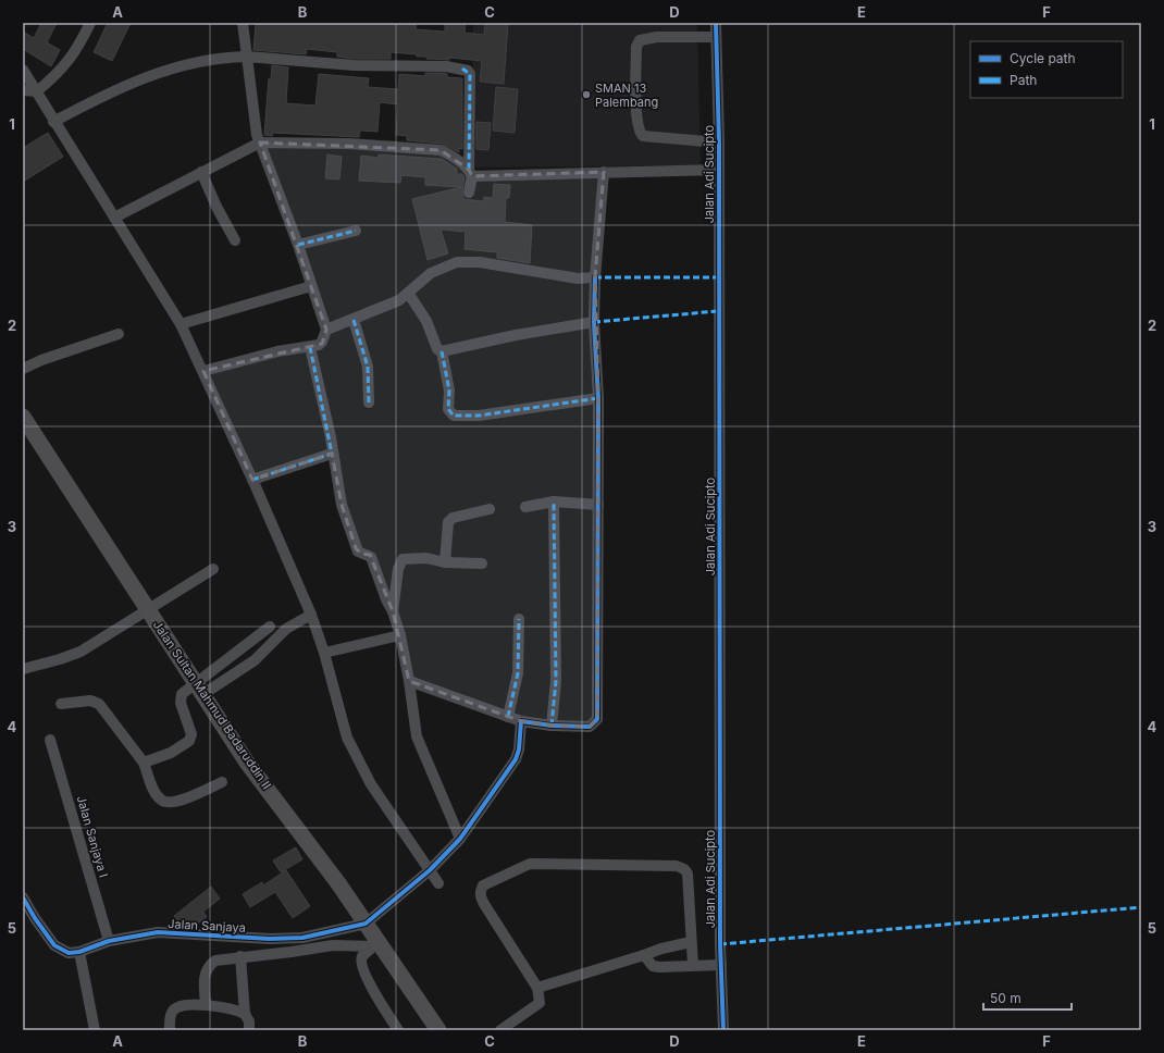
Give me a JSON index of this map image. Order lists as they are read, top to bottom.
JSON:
{
  "streets": {
    "highway": ["Jalan Sultan Mahmud Badaruddin II"],
    "street": ["Jalan Adi Sucipto", "Jalan Sanjaya I", "Jalan Sanjaya"]
  },
  "crossings": [
    ["Jalan Sultan Mahmud Badaruddin II", "Jalan Sanjaya"],
    ["Jalan Sanjaya I", "Jalan Sanjaya"]
  ],
  "places": ["SMAN 13 Palembang"],
  "legend": ["Cycle path", "Path"],
  "scale_bar": "50 m",
  "grid": {
    "columns": [
      "A",
      "B",
      "C",
      "D",
      "E",
      "F"
    ],
    "rows": [
      "1",
      "2",
      "3",
      "4",
      "5"
    ]
  }
}
